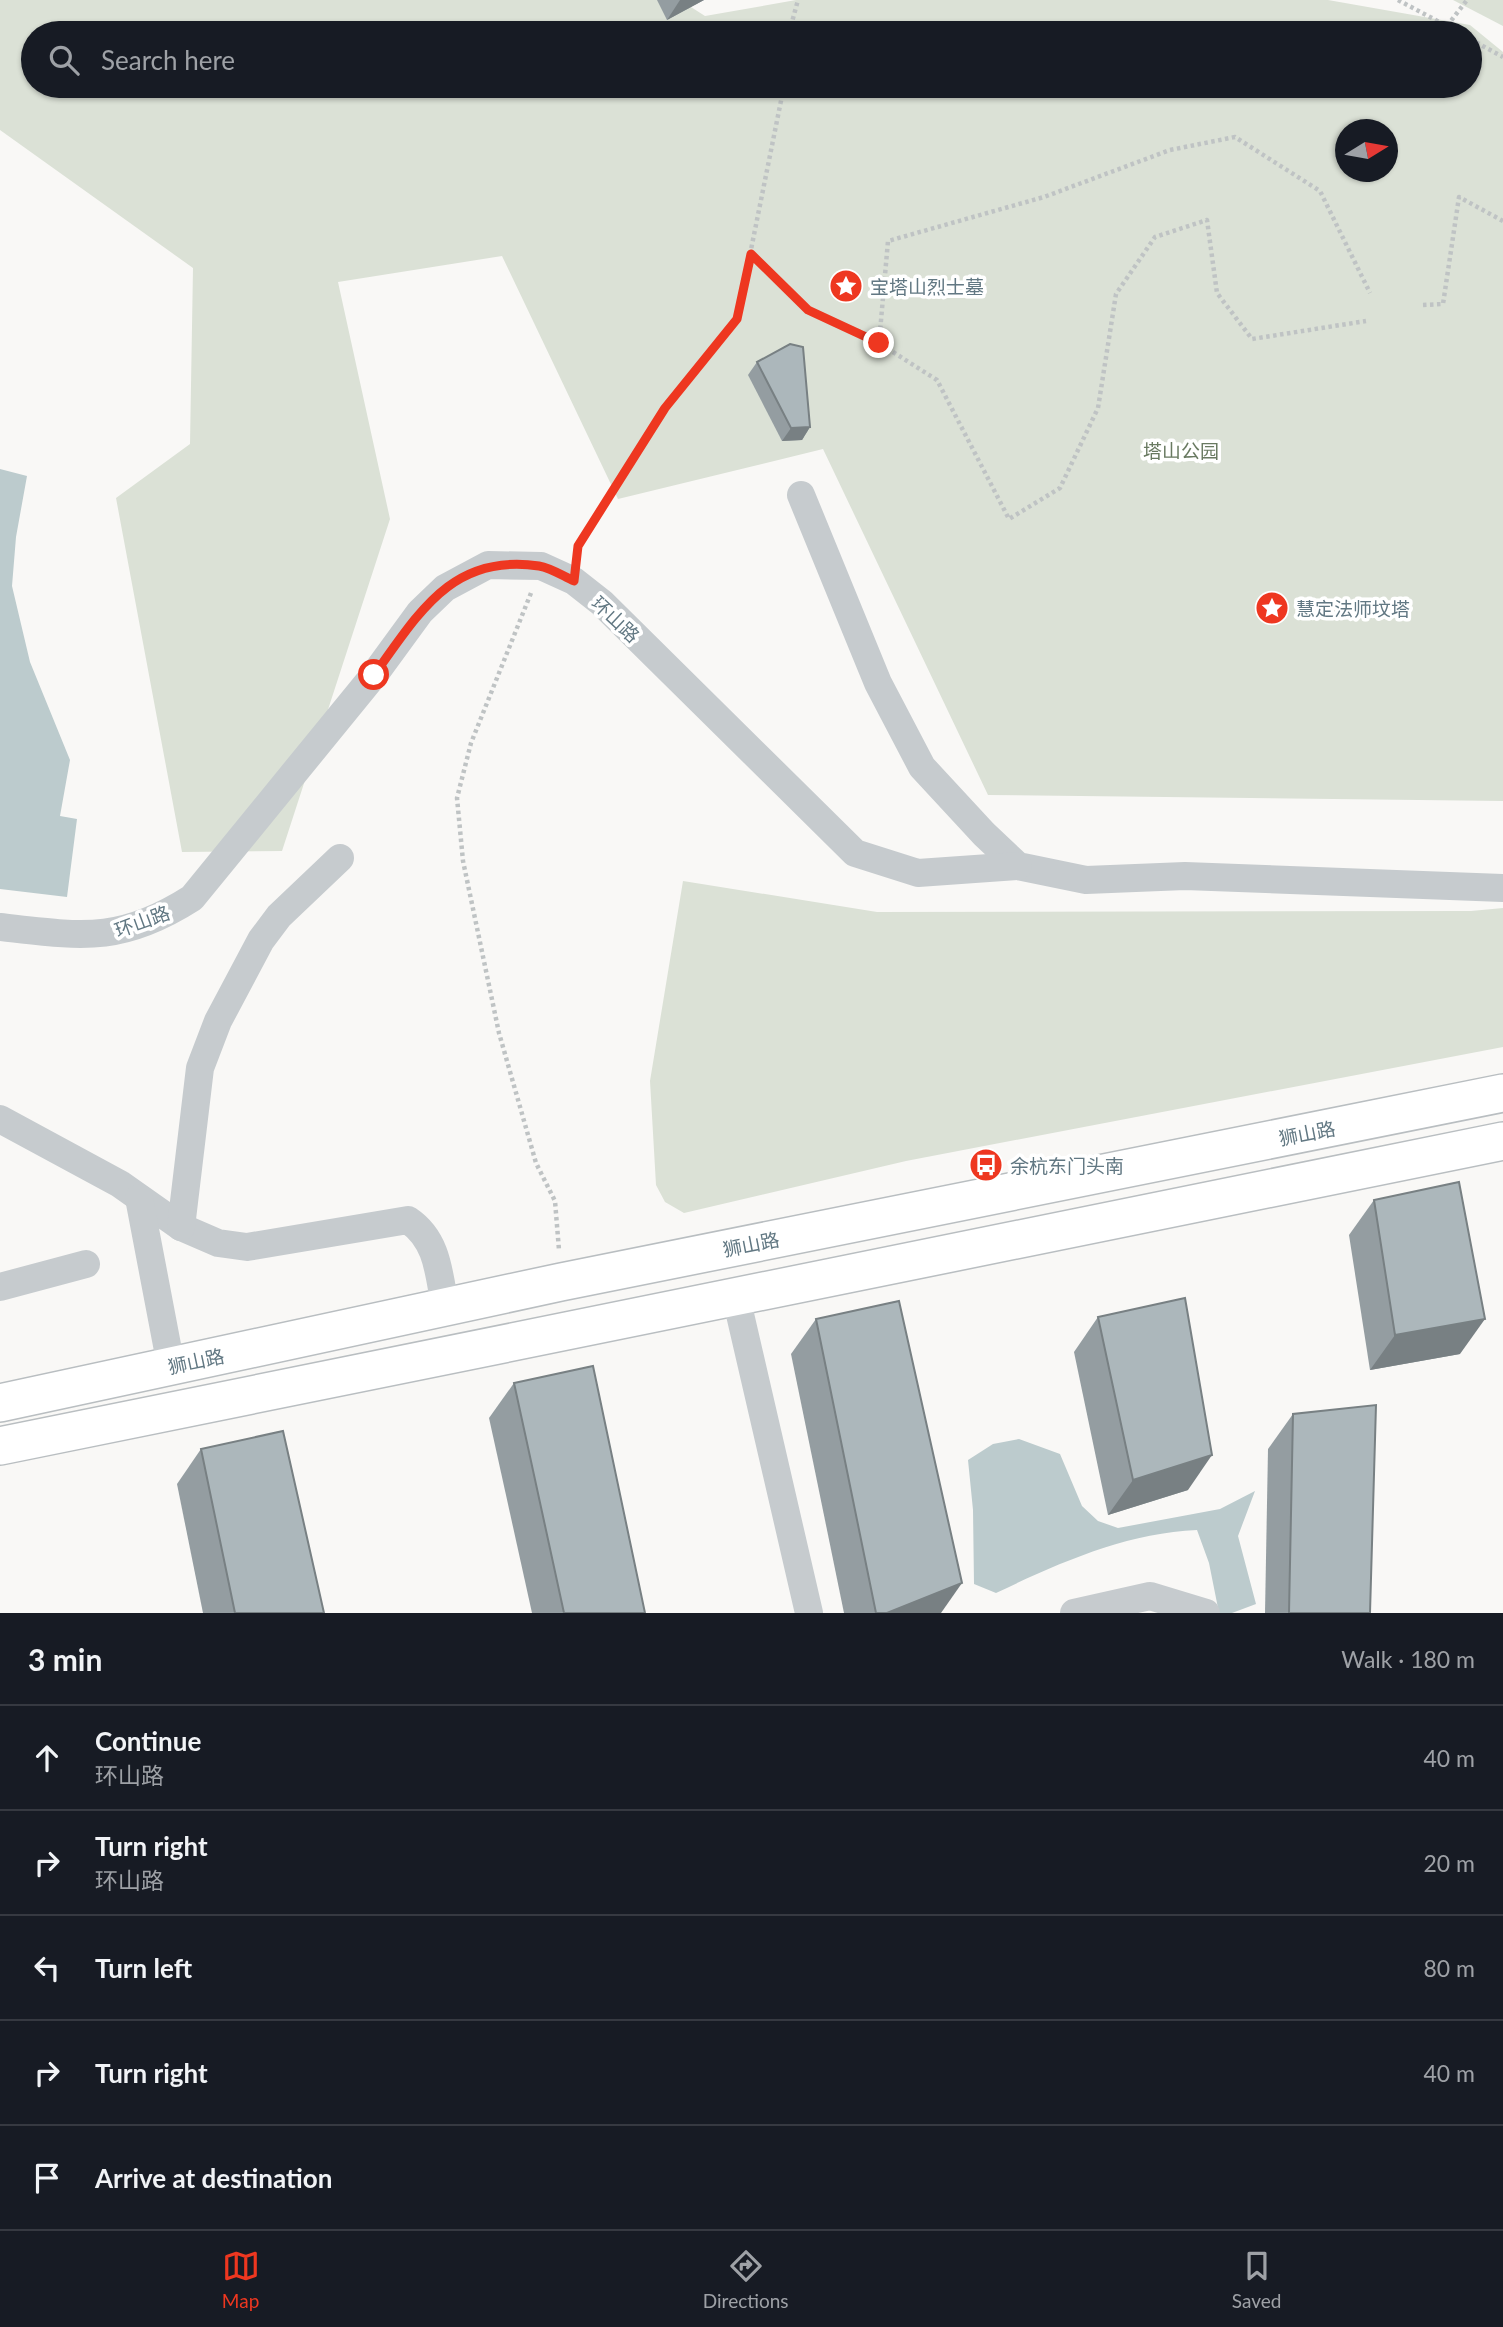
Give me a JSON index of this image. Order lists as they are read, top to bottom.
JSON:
{
  "streets": {
    "main road": ["狮山路"],
    "street": ["环山路"]
  },
  "parks": ["塔山公园"],
  "places": {
    "place": ["宝塔山烈士墓", "慧定法师坟塔"],
    "bus stop": ["余杭东门头南"]
  },
  "north": "right",
  "page": {
    "search": "Search here",
    "heading": ["3 min", "Walk · 180 m"],
    "list": [
      ["Continue", "环山路", "40 m"],
      ["Turn right", "环山路", "20 m"],
      ["Turn left", "80 m"],
      ["Turn right", "40 m"],
      "Arrive at destination"
    ],
    "nav": ["Map", "Directions", "Saved"]
  }
}
